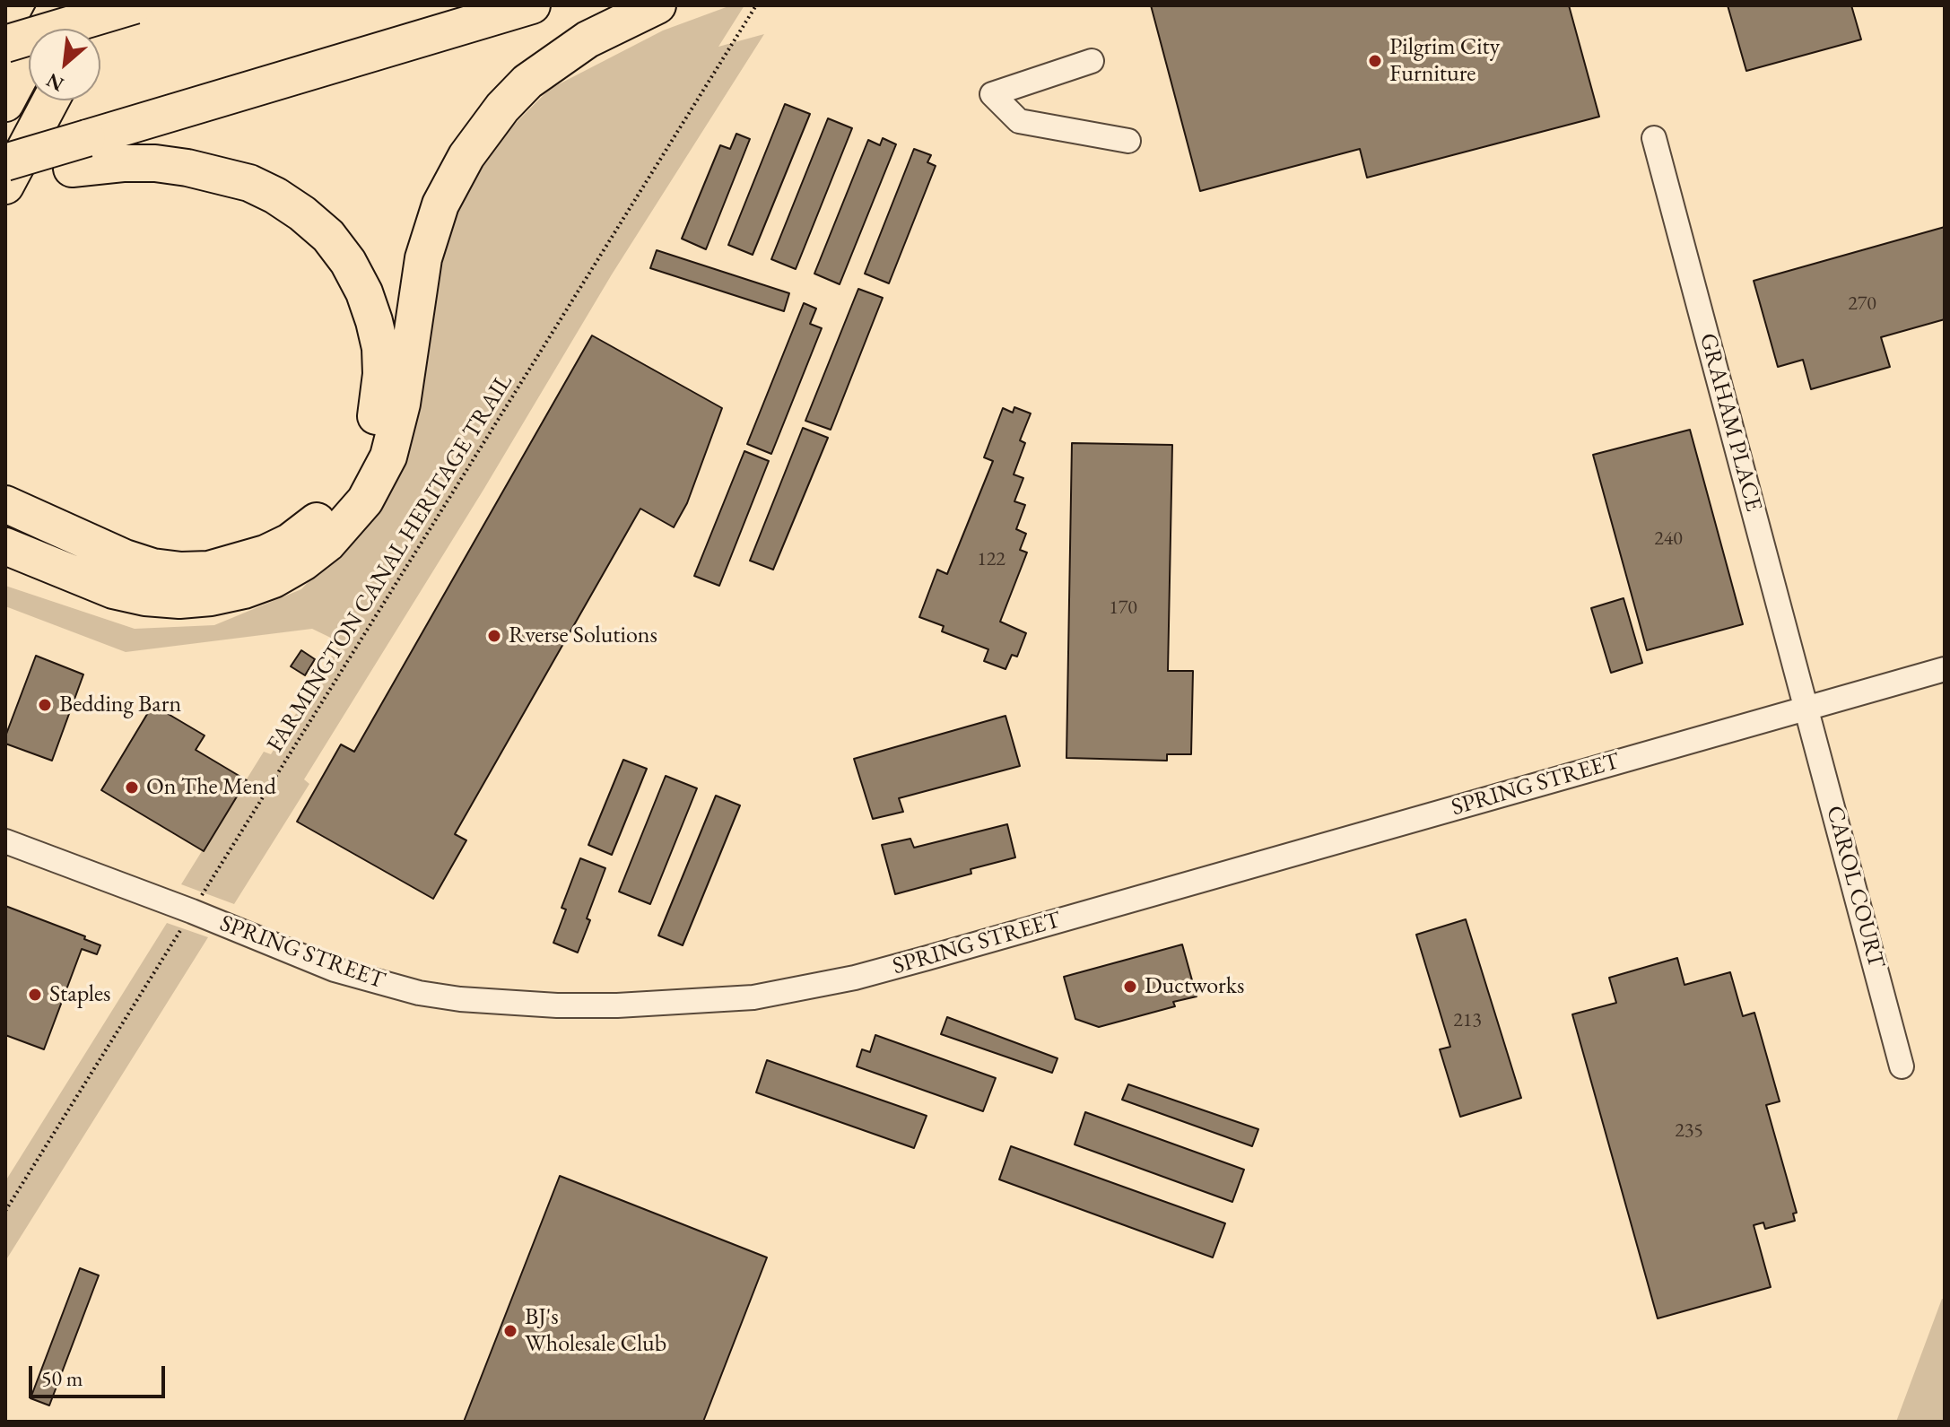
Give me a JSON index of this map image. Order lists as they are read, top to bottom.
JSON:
{
  "streets": {
    "street": ["GRAHAM PLACE", "SPRING STREET", "CAROL COURT"],
    "path": ["FARMINGTON CANAL HERITAGE TRAIL"]
  },
  "crossings": [
    ["GRAHAM PLACE", "SPRING STREET"],
    ["GRAHAM PLACE", "CAROL COURT"],
    ["FARMINGTON CANAL HERITAGE TRAIL", "SPRING STREET"],
    ["SPRING STREET", "CAROL COURT"]
  ],
  "places": [
    "Pilgrim City Furniture",
    "Rverse Solutions",
    "Bedding Barn",
    "On The Mend",
    "Ductworks",
    "Staples",
    "BJ's Wholesale Club"
  ],
  "house_numbers": [
    "270",
    "240",
    "122",
    "170",
    "213",
    "235"
  ],
  "scale_bar": "50 m",
  "north": "bottom left"
}
